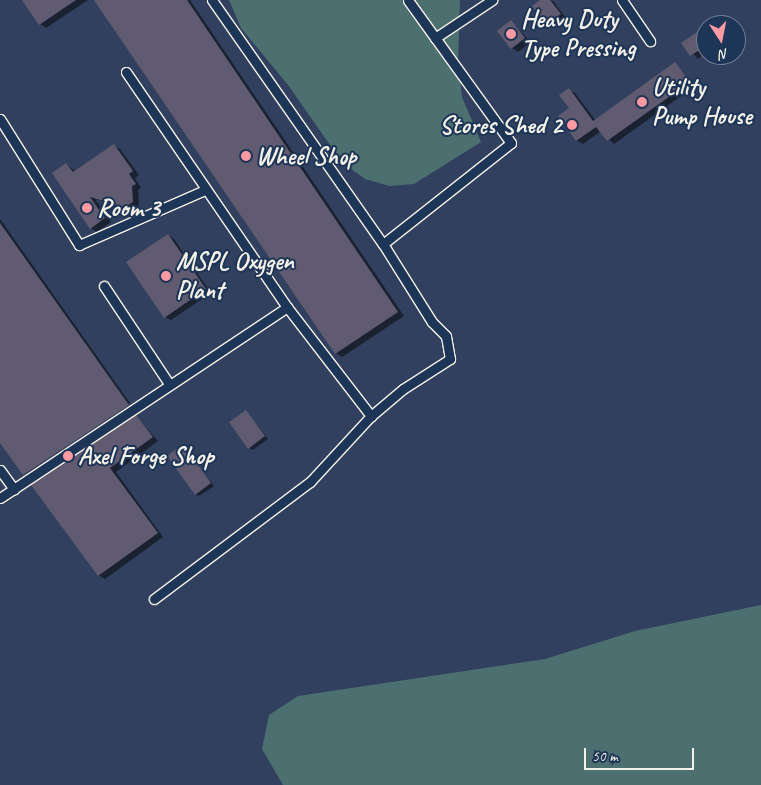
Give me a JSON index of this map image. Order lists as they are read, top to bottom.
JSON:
{
  "places": [
    "Heavy Duty Type Pressing",
    "Utility Pump House",
    "Stores Shed 2",
    "Wheel Shop",
    "Room 3",
    "MSPL Oxygen Plant",
    "Axel Forge Shop"
  ],
  "scale_bar": "50 m",
  "north": "bottom"
}
